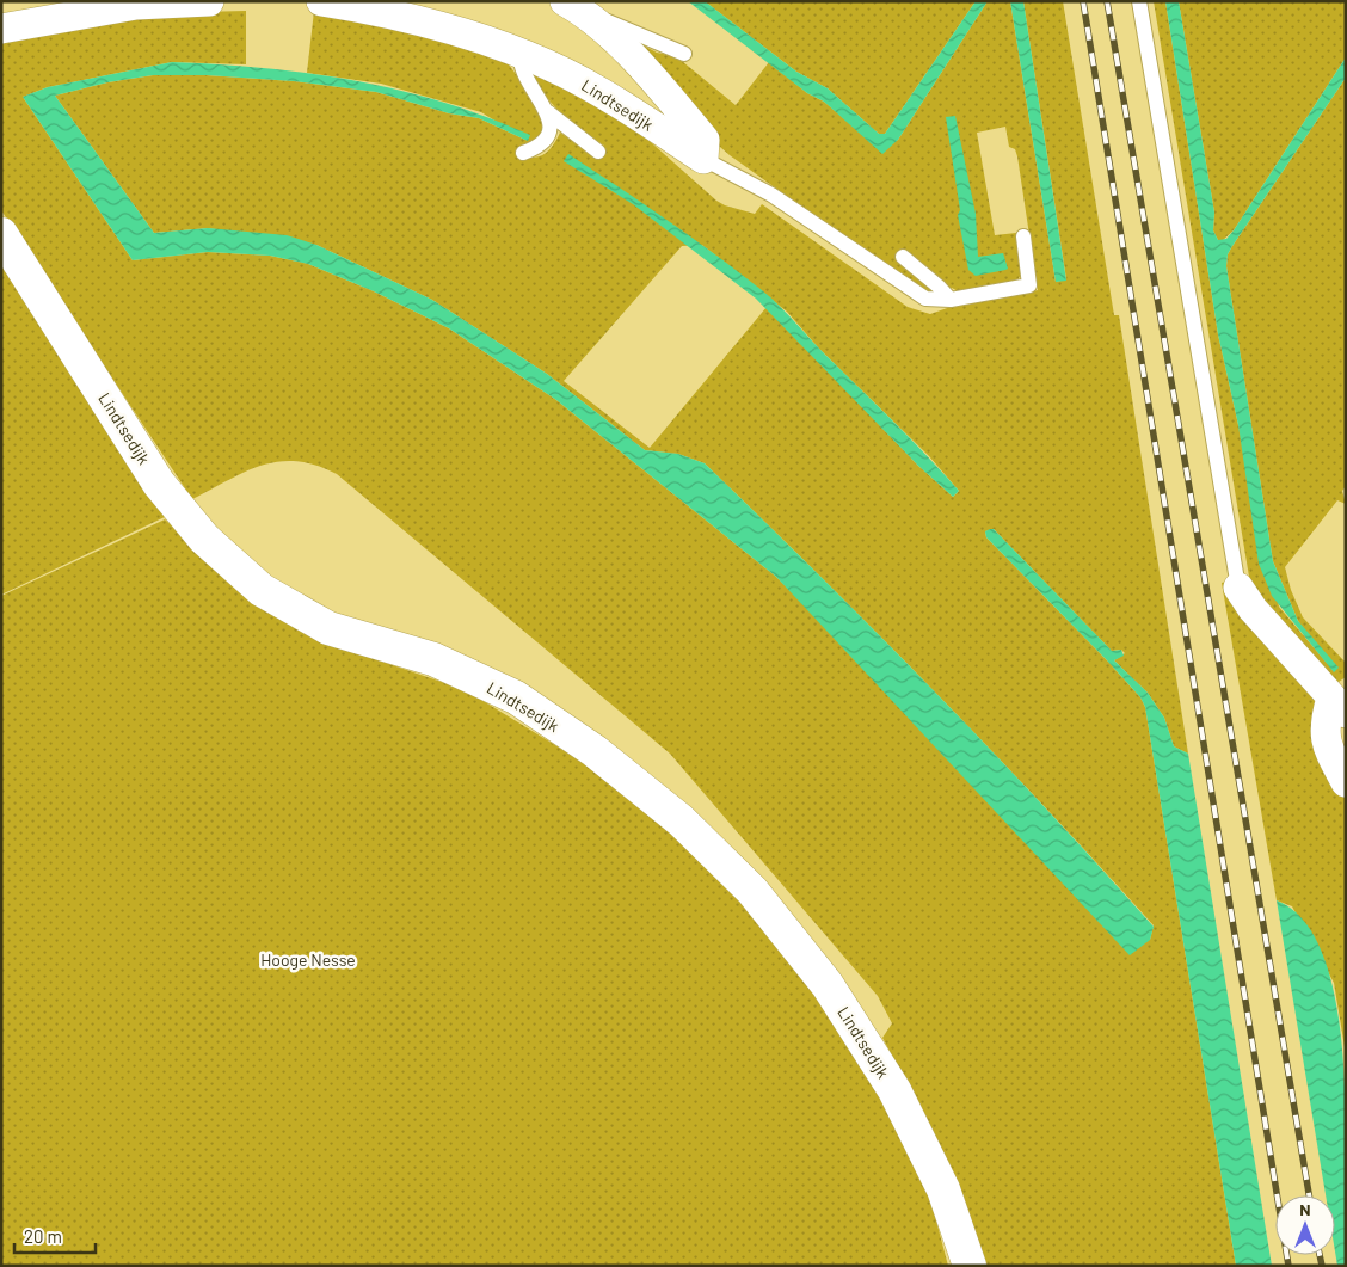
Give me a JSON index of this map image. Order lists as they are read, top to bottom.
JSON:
{
  "streets": {
    "street": ["Lindtsedijk"]
  },
  "parks": ["Hooge Nesse"],
  "scale_bar": "20 m",
  "north": "top"
}
